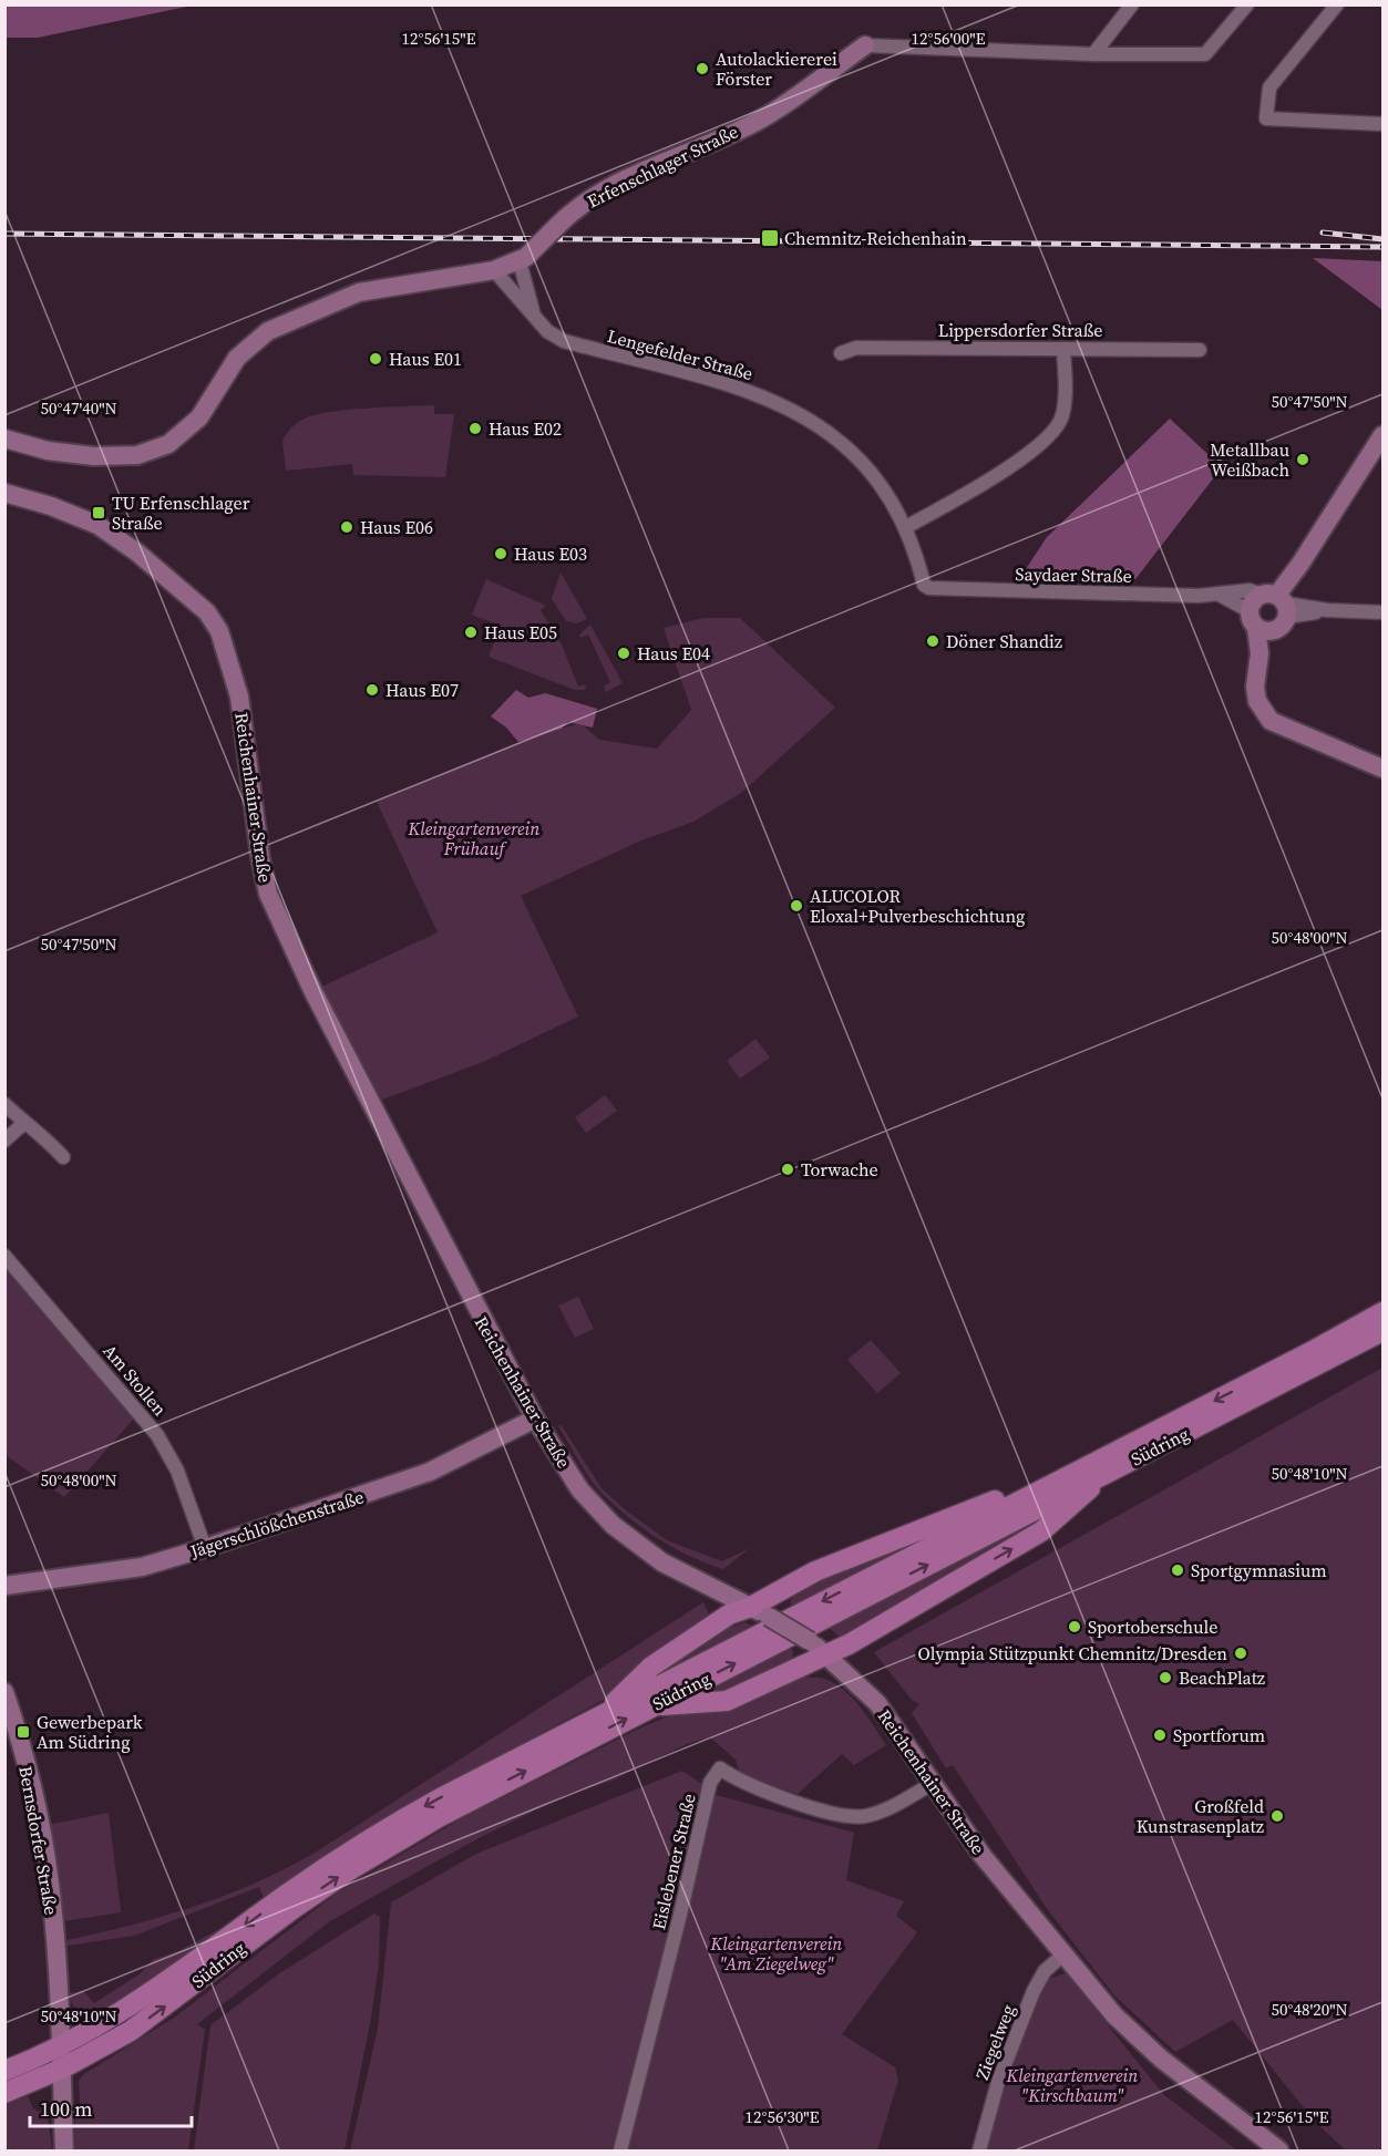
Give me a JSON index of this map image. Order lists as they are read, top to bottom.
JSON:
{
  "streets": {
    "main road": [
      "Erfenschlager Straße",
      "Reichenhainer Straße",
      "Südring",
      "Jägerschlößchenstraße",
      "Bernsdorfer Straße"
    ],
    "street": [
      "Lippersdorfer Straße",
      "Lengefelder Straße",
      "Saydaer Straße",
      "Am Stollen",
      "Eislebener Straße",
      "Ziegelweg"
    ]
  },
  "crossings": [
    ["Erfenschlager Straße", "Lengefelder Straße"],
    ["Lengefelder Straße", "Saydaer Straße"],
    ["Reichenhainer Straße", "Jägerschlößchenstraße"],
    ["Reichenhainer Straße", "Eislebener Straße"],
    ["Reichenhainer Straße", "Ziegelweg"],
    ["Am Stollen", "Jägerschlößchenstraße"],
    ["Südring", "Bernsdorfer Straße"]
  ],
  "parks": ["Kleingartenverein Frühauf", "Kleingartenverein \"Am Ziegelweg\"", "Kleingartenverein \"Kirschbaum\""],
  "places": {
    "other": [
      "Autolackiererei Förster",
      "Haus E01",
      "Haus E02",
      "Metallbau Weißbach",
      "Haus E06",
      "Haus E03",
      "Haus E05",
      "Döner Shandiz",
      "Haus E04",
      "Haus E07",
      "ALUCOLOR Eloxal+Pulverbeschichtung",
      "Torwache",
      "Sportgymnasium",
      "Sportoberschule",
      "Olympia Stützpunkt Chemnitz/Dresden",
      "BeachPlatz",
      "Sportforum",
      "Großfeld Kunstrasenplatz"
    ],
    "transit": ["Chemnitz-Reichenhain", "TU Erfenschlager Straße", "Gewerbepark Am Südring"]
  },
  "scale_bar": "100 m",
  "coordinates": [
    "12°56'15\"E",
    "12°56'00\"E",
    "50°47'50\"N",
    "50°47'40\"N",
    "50°48'00\"N",
    "50°48'10\"N",
    "50°48'20\"N",
    "12°56'30\"E"
  ]
}
